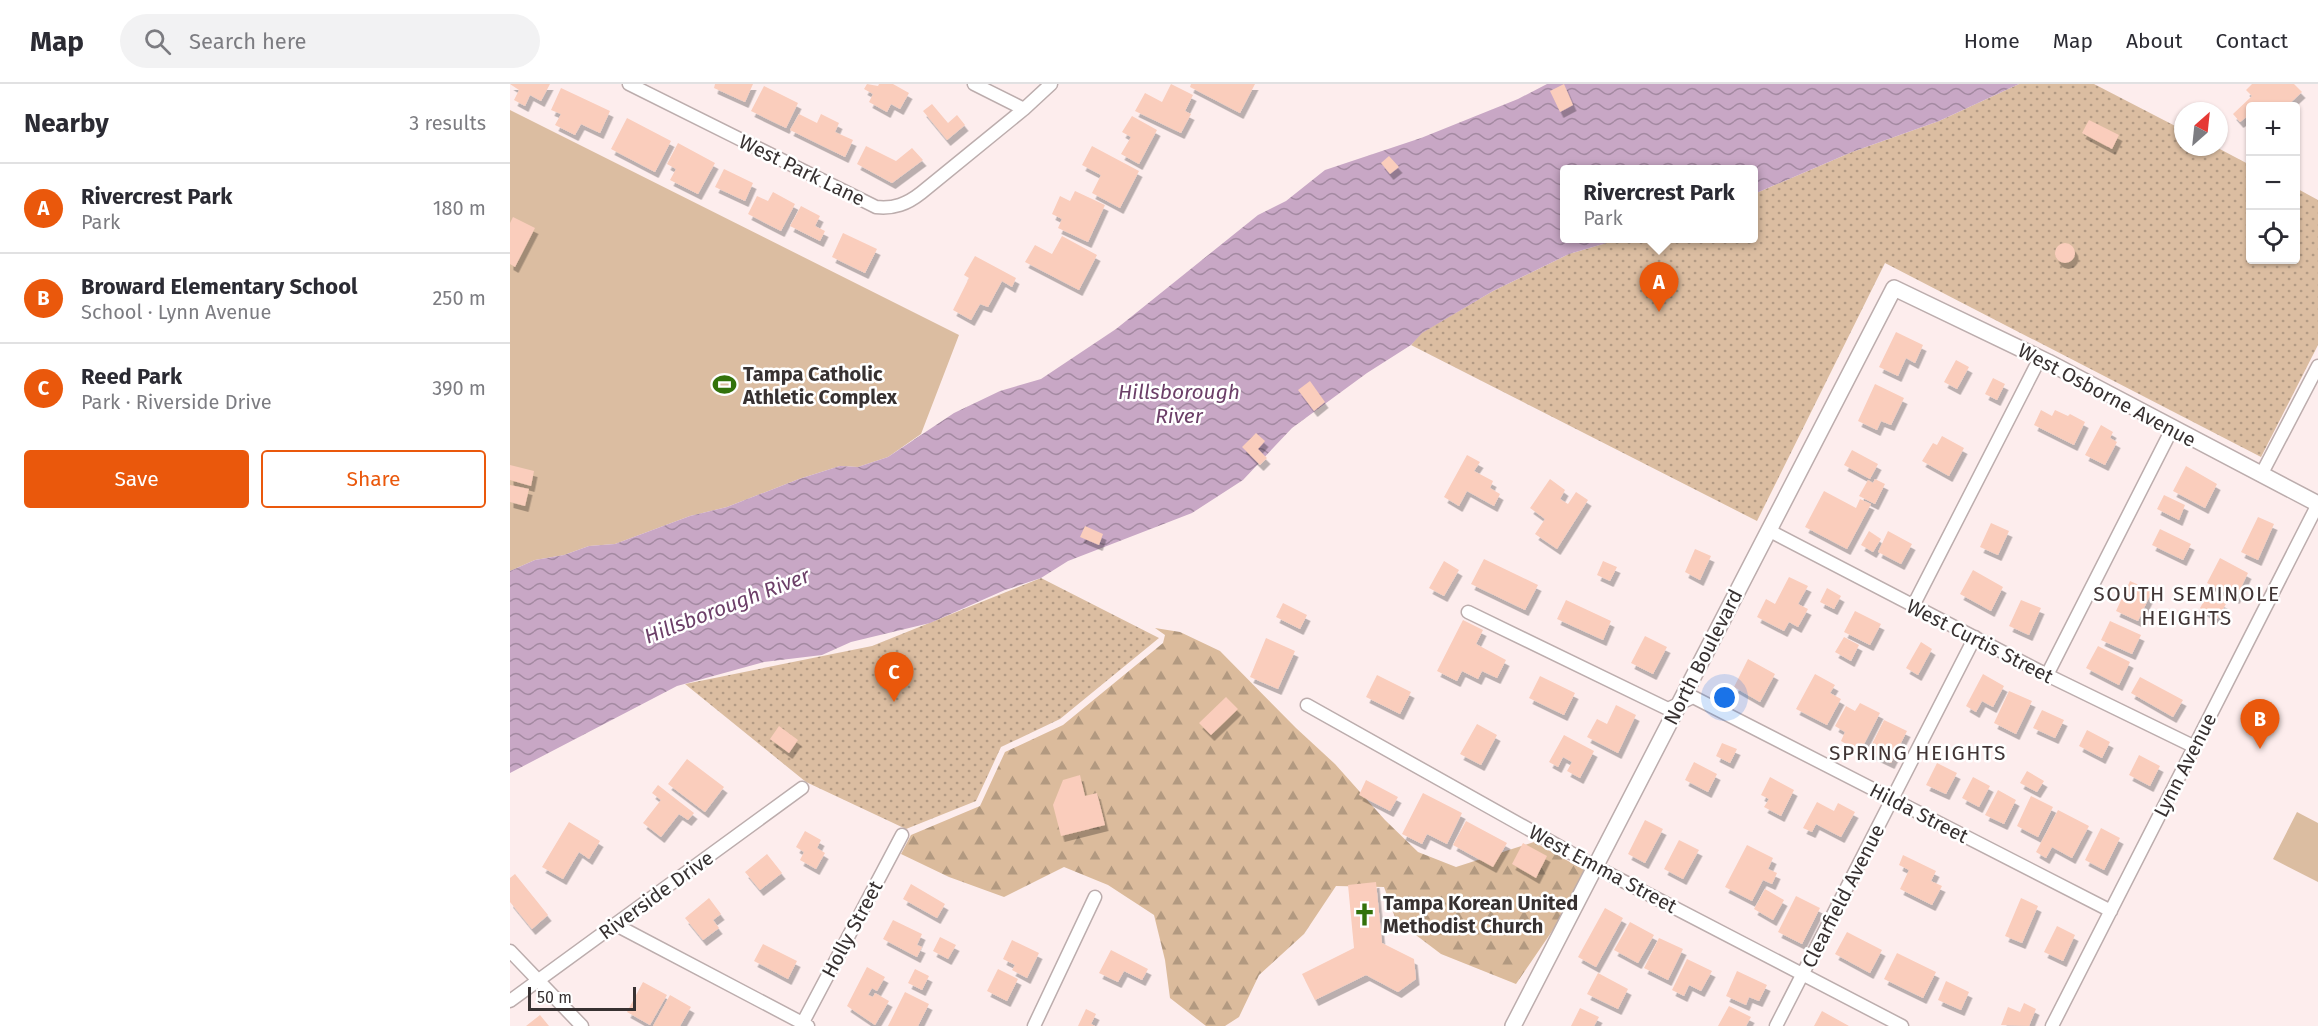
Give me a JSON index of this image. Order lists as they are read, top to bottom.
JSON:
{
  "streets": {
    "street": [
      "West Park Lane",
      "West Osborne Avenue",
      "West Curtis Street",
      "North Boulevard",
      "Lynn Avenue",
      "Hilda Street",
      "West Emma Street",
      "Riverside Drive",
      "Clearfield Avenue",
      "Holly Street"
    ]
  },
  "crossings": [
    ["West Osborne Avenue", "North Boulevard"],
    ["West Osborne Avenue", "Lynn Avenue"],
    ["West Curtis Street", "North Boulevard"],
    ["West Curtis Street", "Lynn Avenue"],
    ["West Curtis Street", "Clearfield Avenue"],
    ["North Boulevard", "Hilda Street"],
    ["North Boulevard", "West Emma Street"],
    ["Lynn Avenue", "Hilda Street"],
    ["Hilda Street", "Clearfield Avenue"],
    ["West Emma Street", "Clearfield Avenue"]
  ],
  "districts": ["SOUTH SEMINOLE HEIGHTS", "SPRING HEIGHTS"],
  "water": ["Hillsborough River"],
  "places": {
    "sports": ["Tampa Catholic Athletic Complex"],
    "church": ["Tampa Korean United Methodist Church"]
  },
  "scale_bar": "50 m",
  "north": "top right",
  "page": {
    "header": "Map",
    "search": "Search here",
    "nav": [
      "Home",
      "Map",
      "About",
      "Contact"
    ],
    "heading": ["Nearby", "3 results"],
    "map_buttons": ["+", "−"],
    "list": [
      {
        "mark": "A",
        "name": "Rivercrest Park",
        "note": "Park",
        "value": "180 m"
      },
      {
        "mark": "B",
        "name": "Broward Elementary School",
        "note": "School · Lynn Avenue",
        "value": "250 m"
      },
      {
        "mark": "C",
        "name": "Reed Park",
        "note": "Park · Riverside Drive",
        "value": "390 m"
      }
    ],
    "popup": ["Rivercrest Park", "Park"],
    "pins": ["A", "C", "B"],
    "buttons": ["Save", "Share"],
    "scale": "50 m"
  }
}
